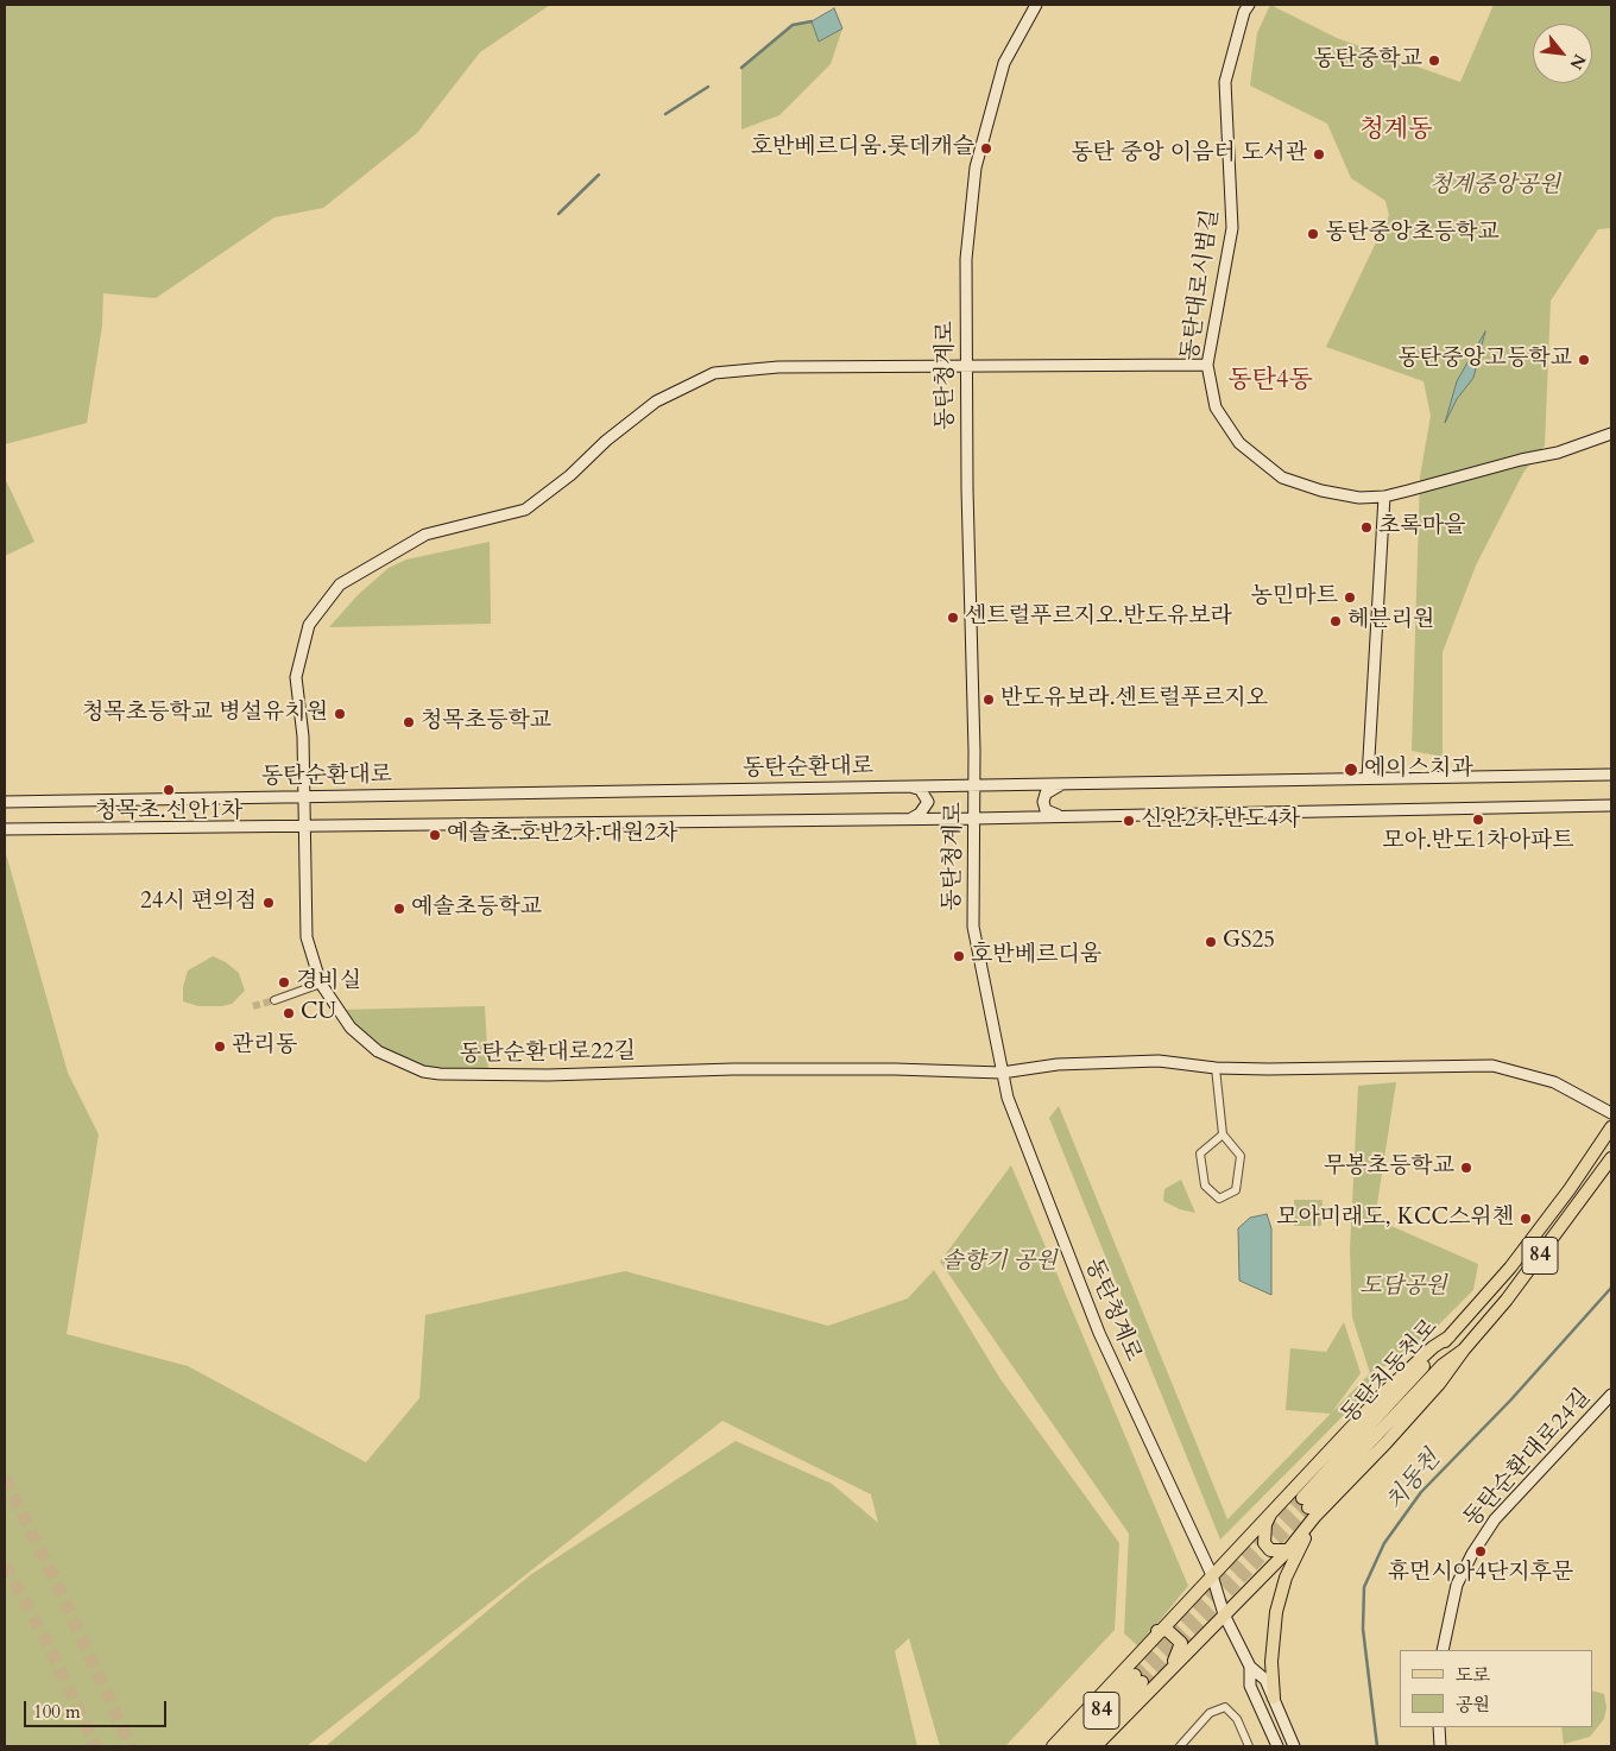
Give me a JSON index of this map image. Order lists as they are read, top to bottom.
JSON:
{
  "streets": {
    "main road": ["84", "동탄치동천로"],
    "street": [
      "동탄대로시범길",
      "동탄청계로",
      "동탄순환대로",
      "동탄순환대로22길",
      "동탄순환대로24길"
    ]
  },
  "crossings": [
    ["동탄대로시범길", "동탄순환대로22길"],
    ["동탄청계로", "동탄순환대로"],
    ["동탄청계로", "동탄순환대로22길"],
    ["동탄순환대로", "동탄순환대로22길"]
  ],
  "districts": ["청계동", "동탄4동"],
  "water": ["치동천"],
  "parks": ["청계중앙공원", "솔향기 공원", "도담공원"],
  "places": [
    "동탄중학교",
    "호반베르디움.롯데캐슬",
    "동탄 중앙 이음터 도서관",
    "동탄중앙초등학교",
    "동탄중앙고등학교",
    "초록마을",
    "농민마트",
    "센트럴푸르지오.반도유보라",
    "헤븐리원",
    "반도유보라.센트럴푸르지오",
    "청목초등학교 병설유치원",
    "청목초등학교",
    "에이스치과",
    "청목초.신안1차",
    "모아.반도1차아파트",
    "신안2차.반도4차",
    "예솔초.호반2차.대원2차",
    "24시 편의점",
    "예솔초등학교",
    "GS25",
    "호반베르디움",
    "경비실",
    "CU",
    "관리동",
    "무봉초등학교",
    "모아미래도, KCC스위첸",
    "휴먼시아4단지후문"
  ],
  "legend": ["도로", "공원"],
  "scale_bar": "100 m",
  "north": "bottom right"
}
